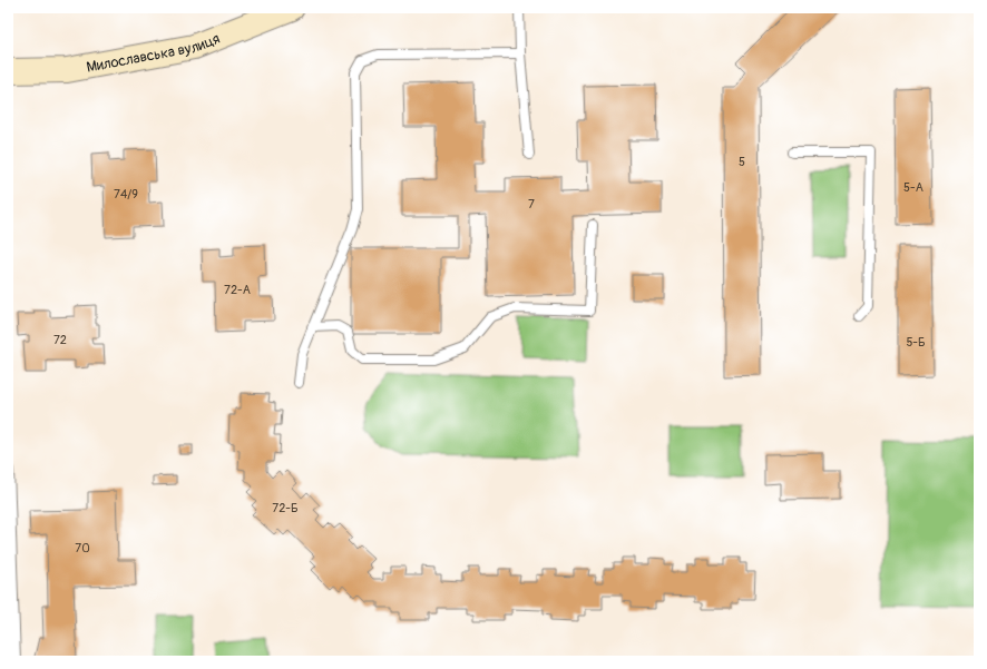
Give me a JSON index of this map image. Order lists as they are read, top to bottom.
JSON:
{
  "streets": {
    "street": ["Милославська вулиця"]
  },
  "house_numbers": [
    "5",
    "5-А",
    "74/9",
    "7",
    "72-А",
    "72",
    "5-Б",
    "72-Б",
    "70"
  ]
}
